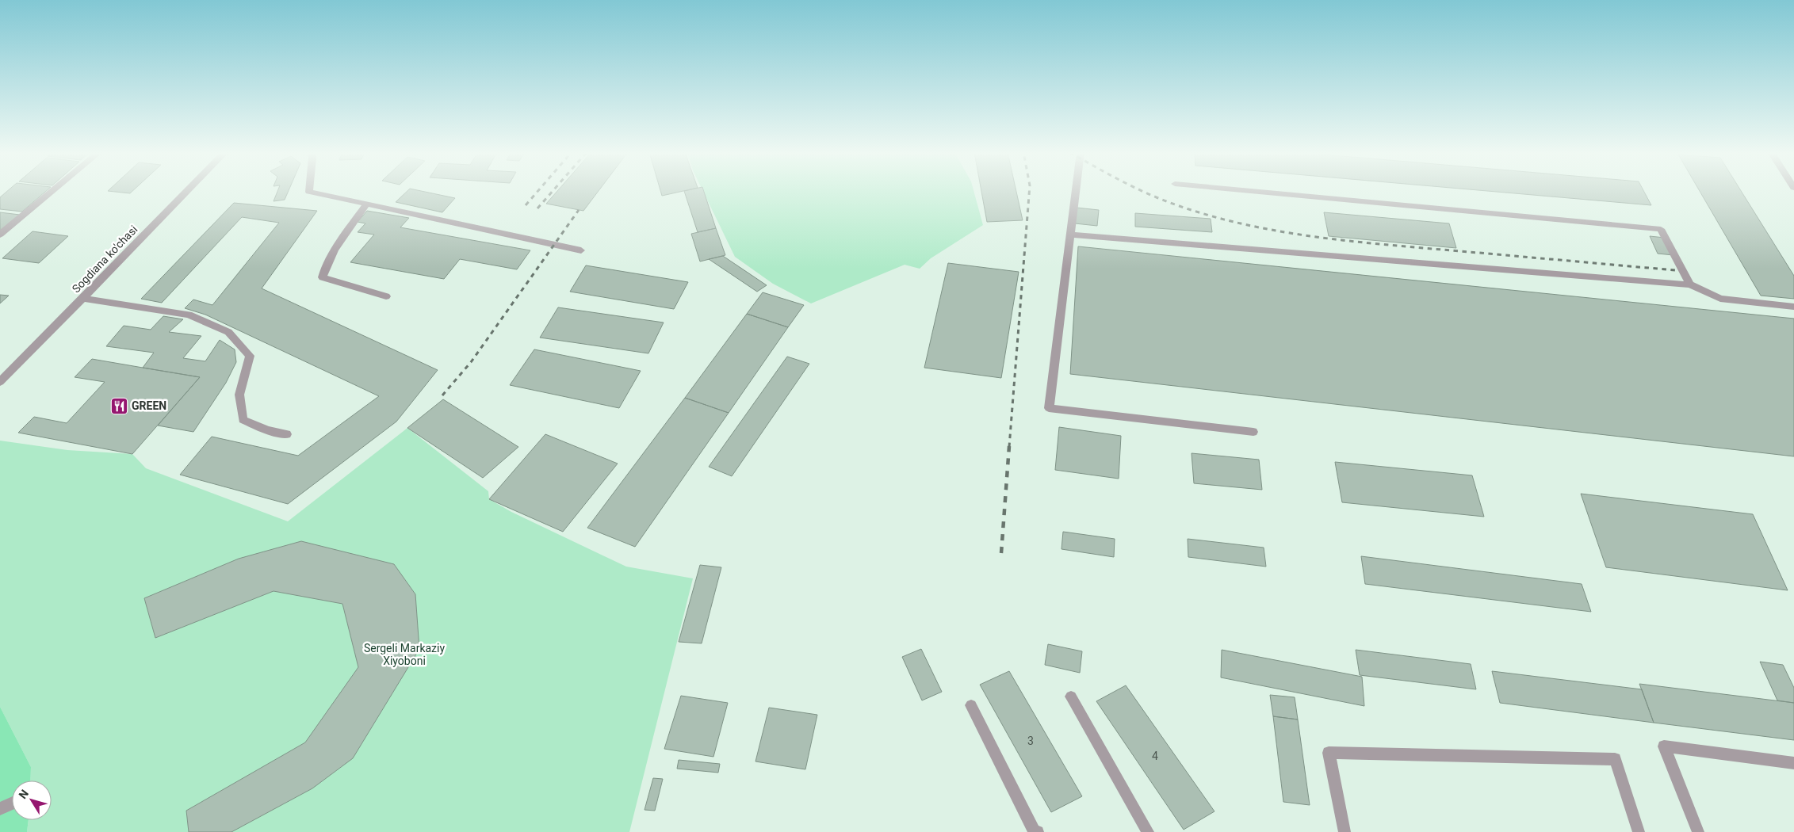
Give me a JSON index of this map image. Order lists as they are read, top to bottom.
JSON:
{
  "streets": {
    "street": ["Sogdiana ko'chasi"]
  },
  "parks": ["Sergeli Markaziy Xiyoboni"],
  "places": {
    "restaurant": ["GREEN"]
  },
  "house_numbers": ["3", "4"],
  "north": "top left"
}
